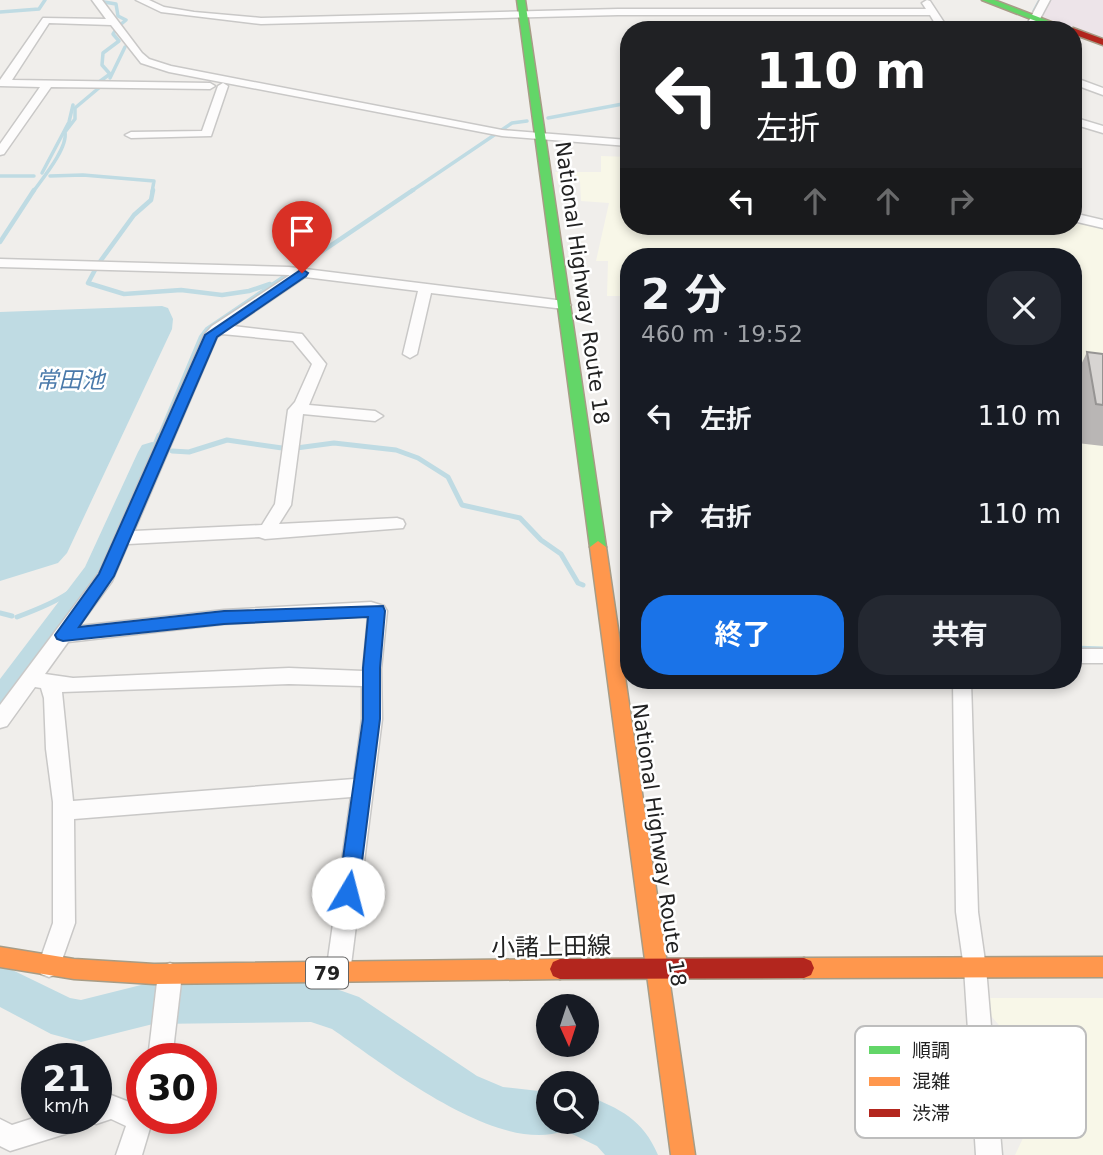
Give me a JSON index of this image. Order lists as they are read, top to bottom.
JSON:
{
  "streets": {
    "main road": ["National Highway Route 18", "小諸上田線", "79"]
  },
  "crossings": [
    ["National Highway Route 18", "小諸上田線"]
  ],
  "water": ["常田池"],
  "legend": ["順調", "混雑", "渋滞"],
  "north": "bottom",
  "page": {
    "turn": ["110 m", "左折"],
    "heading": ["2 分", "460 m · 19:52"],
    "list": [
      {
        "name": "左折",
        "value": "110 m"
      },
      {
        "name": "右折",
        "value": "110 m"
      }
    ],
    "buttons": ["終了", "共有"],
    "speed": "21 km/h",
    "limit": "30"
  }
}
